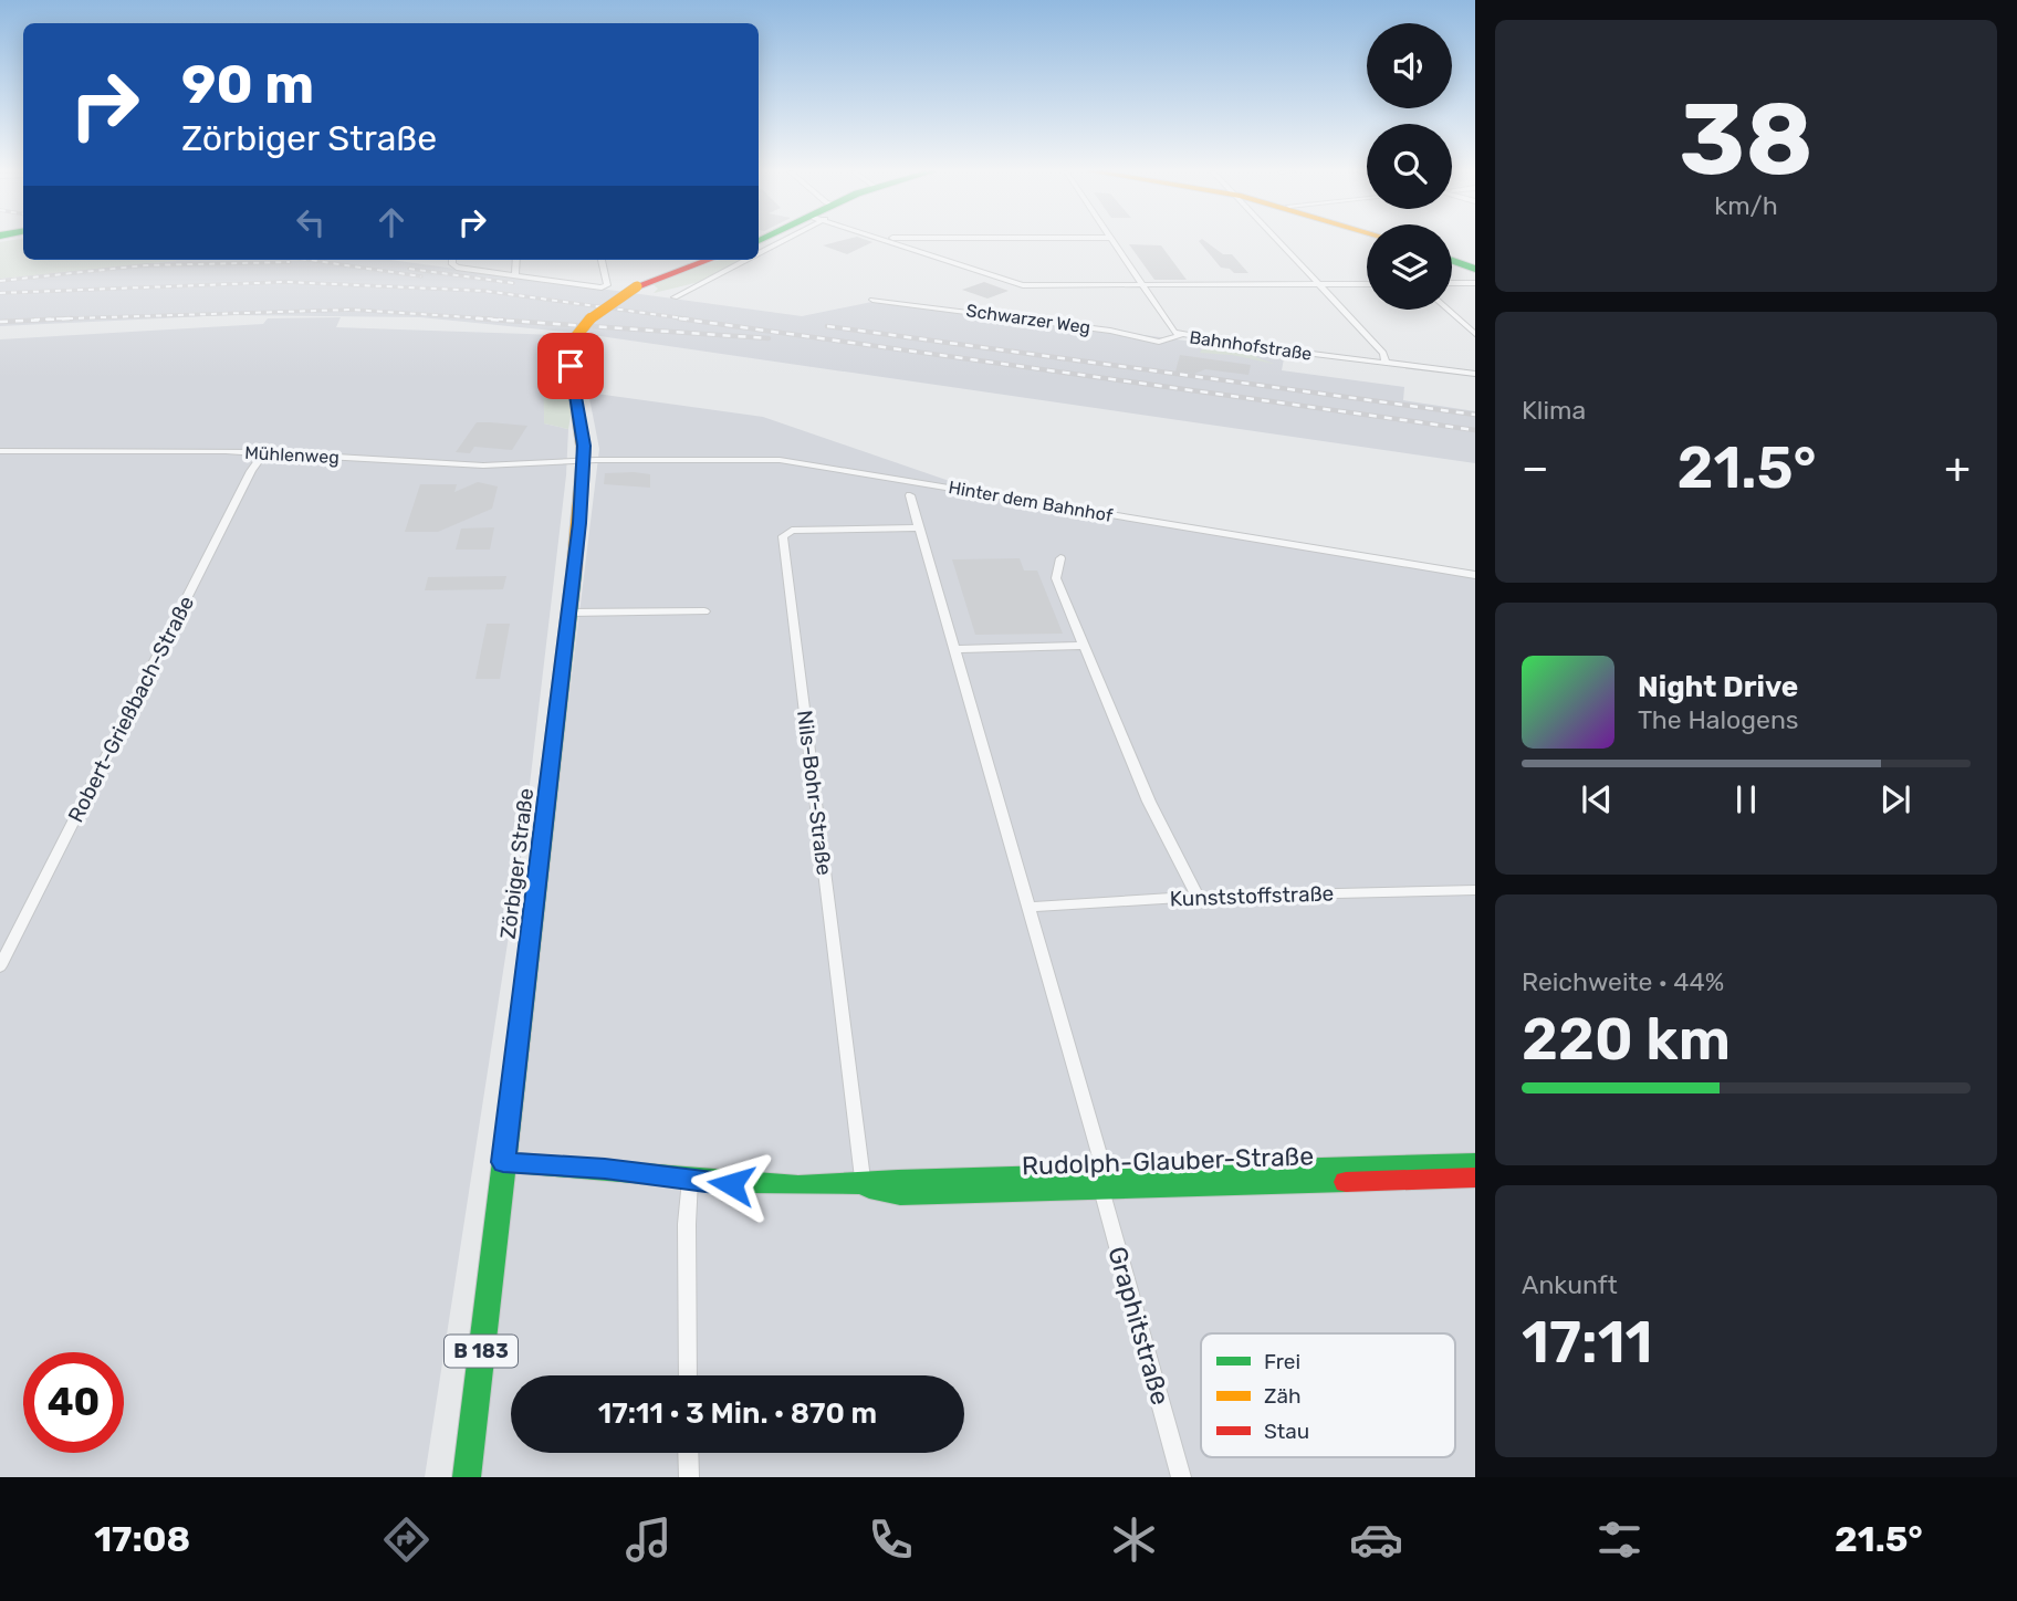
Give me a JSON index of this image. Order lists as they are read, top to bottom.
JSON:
{
  "streets": {
    "main road": ["Zörbiger Straße", "Rudolph-Glauber-Straße", "B 183"],
    "street": [
      "Schwarzer Weg",
      "Bahnhofstraße",
      "Mühlenweg",
      "Hinter dem Bahnhof",
      "Robert-Grießbach-Straße",
      "Nils-Bohr-Straße",
      "Kunststoffstraße",
      "Graphitstraße"
    ]
  },
  "crossings": [
    ["Schwarzer Weg", "Bahnhofstraße"],
    ["Mühlenweg", "Hinter dem Bahnhof"],
    ["Mühlenweg", "Robert-Grießbach-Straße"],
    ["Mühlenweg", "Zörbiger Straße"],
    ["Hinter dem Bahnhof", "Zörbiger Straße"],
    ["Nils-Bohr-Straße", "Rudolph-Glauber-Straße"],
    ["Nils-Bohr-Straße", "Graphitstraße"],
    ["Zörbiger Straße", "Rudolph-Glauber-Straße"],
    ["Kunststoffstraße", "Graphitstraße"],
    ["Rudolph-Glauber-Straße", "Graphitstraße"]
  ],
  "legend": ["Frei", "Zäh", "Stau"],
  "page": {
    "tile": [
      ["38", "km/h"],
      "Klima",
      ["Reichweite · 44%", "220 km"],
      ["Ankunft", "17:11"]
    ],
    "turn": ["90 m", "Zörbiger Straße"],
    "heat": ["−", "21.5°", "+"],
    "song": ["Night Drive", "The Halogens"],
    "limit": "40",
    "trip": "17:11 · 3 Min. · 870 m",
    "tabs": ["17:08", "21.5°"]
  }
}
